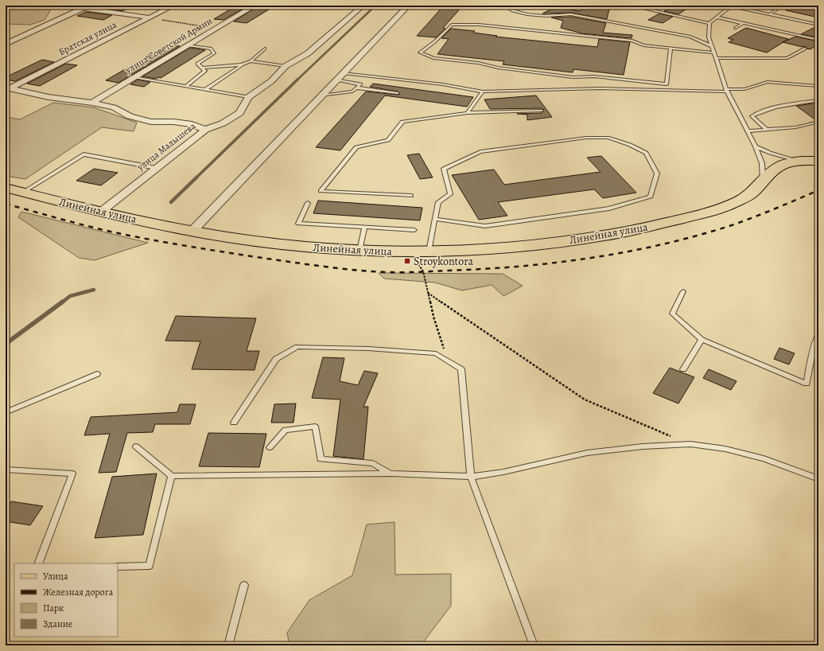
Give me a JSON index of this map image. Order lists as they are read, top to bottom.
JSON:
{
  "streets": {
    "main road": ["Линейная улица"],
    "street": ["Братская улица", "улица Советской Армии", "улица Малышева"]
  },
  "crossings": [
    ["улица Малышева", "Линейная улица"]
  ],
  "places": {
    "transit": ["Stroykontora"]
  },
  "legend": [
    "Улица",
    "Железная дорога",
    "Парк",
    "Здание"
  ]
}
